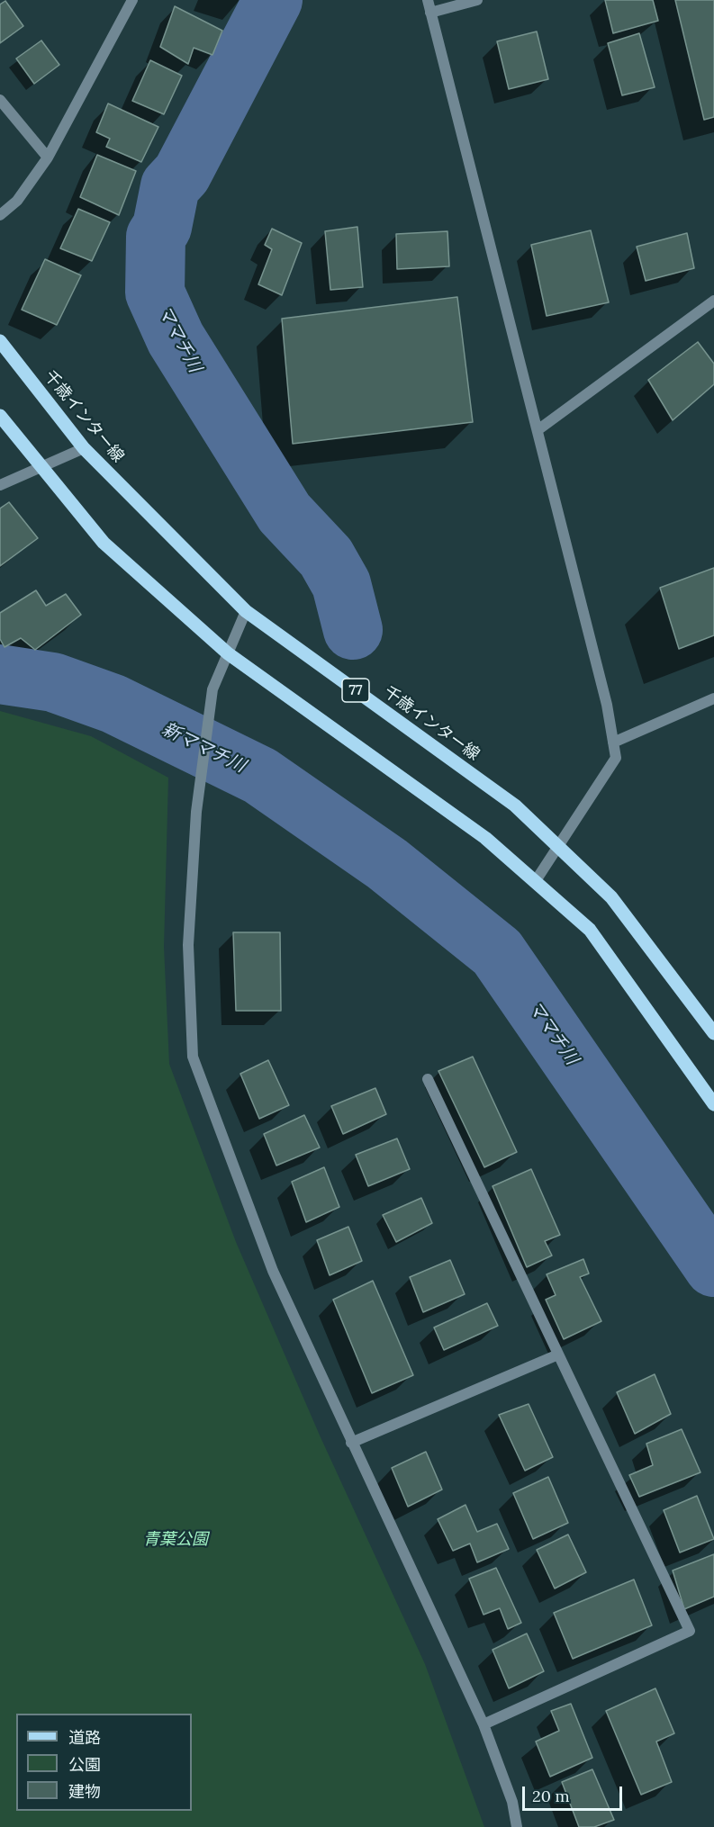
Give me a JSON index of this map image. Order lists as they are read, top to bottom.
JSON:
{
  "streets": {
    "main road": ["千歳インター線", "77"]
  },
  "water": ["ママチ川", "新ママチ川"],
  "parks": ["青葉公園"],
  "legend": ["道路", "公園", "建物"],
  "scale_bar": "20 m"
}
